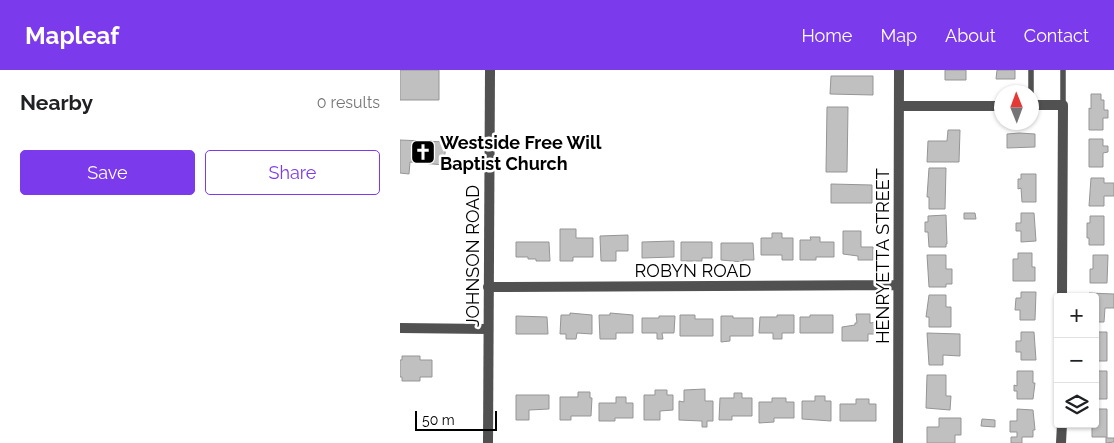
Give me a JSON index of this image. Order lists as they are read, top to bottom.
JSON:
{
  "streets": {
    "street": ["JOHNSON ROAD", "HENRYETTA STREET", "ROBYN ROAD"]
  },
  "crossings": [
    ["JOHNSON ROAD", "ROBYN ROAD"],
    ["HENRYETTA STREET", "ROBYN ROAD"]
  ],
  "places": {
    "church": ["Westside Free Will Baptist Church"]
  },
  "scale_bar": "50 m",
  "north": "top",
  "page": {
    "header": "Mapleaf",
    "nav": [
      "Home",
      "Map",
      "About",
      "Contact"
    ],
    "heading": ["Nearby", "0 results"],
    "buttons": ["Save", "Share"],
    "map_buttons": ["+", "−"],
    "scale": "50 m"
  }
}
